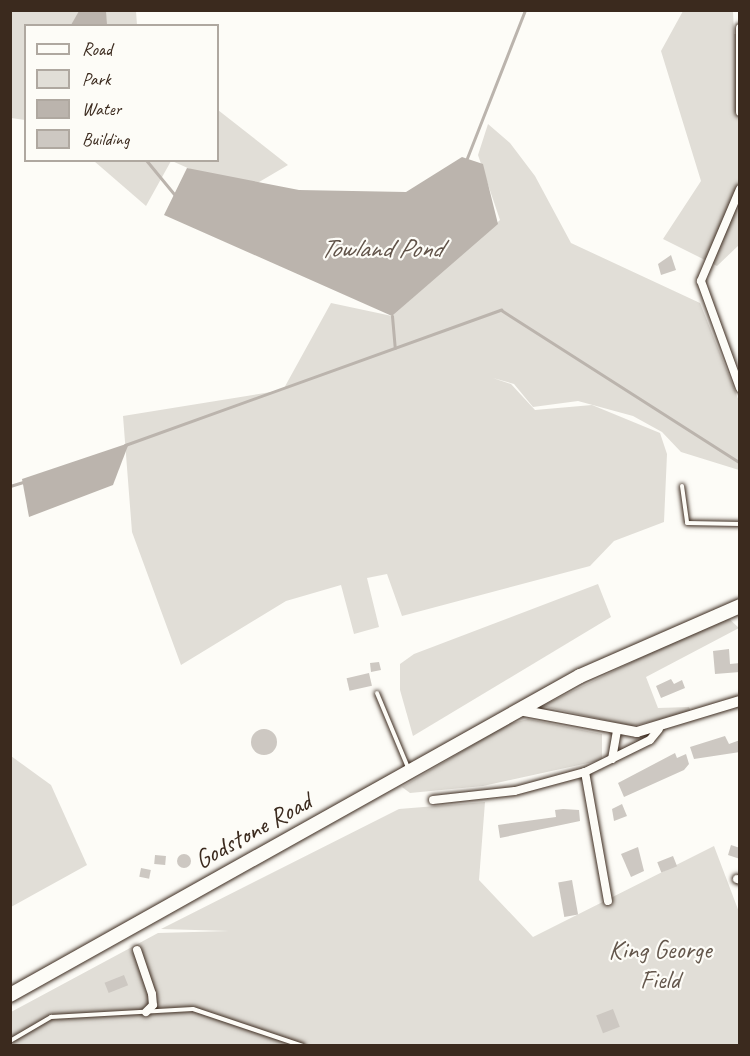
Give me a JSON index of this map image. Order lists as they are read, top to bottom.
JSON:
{
  "streets": {
    "main road": ["Godstone Road"]
  },
  "water": ["Towland Pond"],
  "parks": ["King George Field"],
  "legend": [
    "Road",
    "Park",
    "Water",
    "Building"
  ]
}
